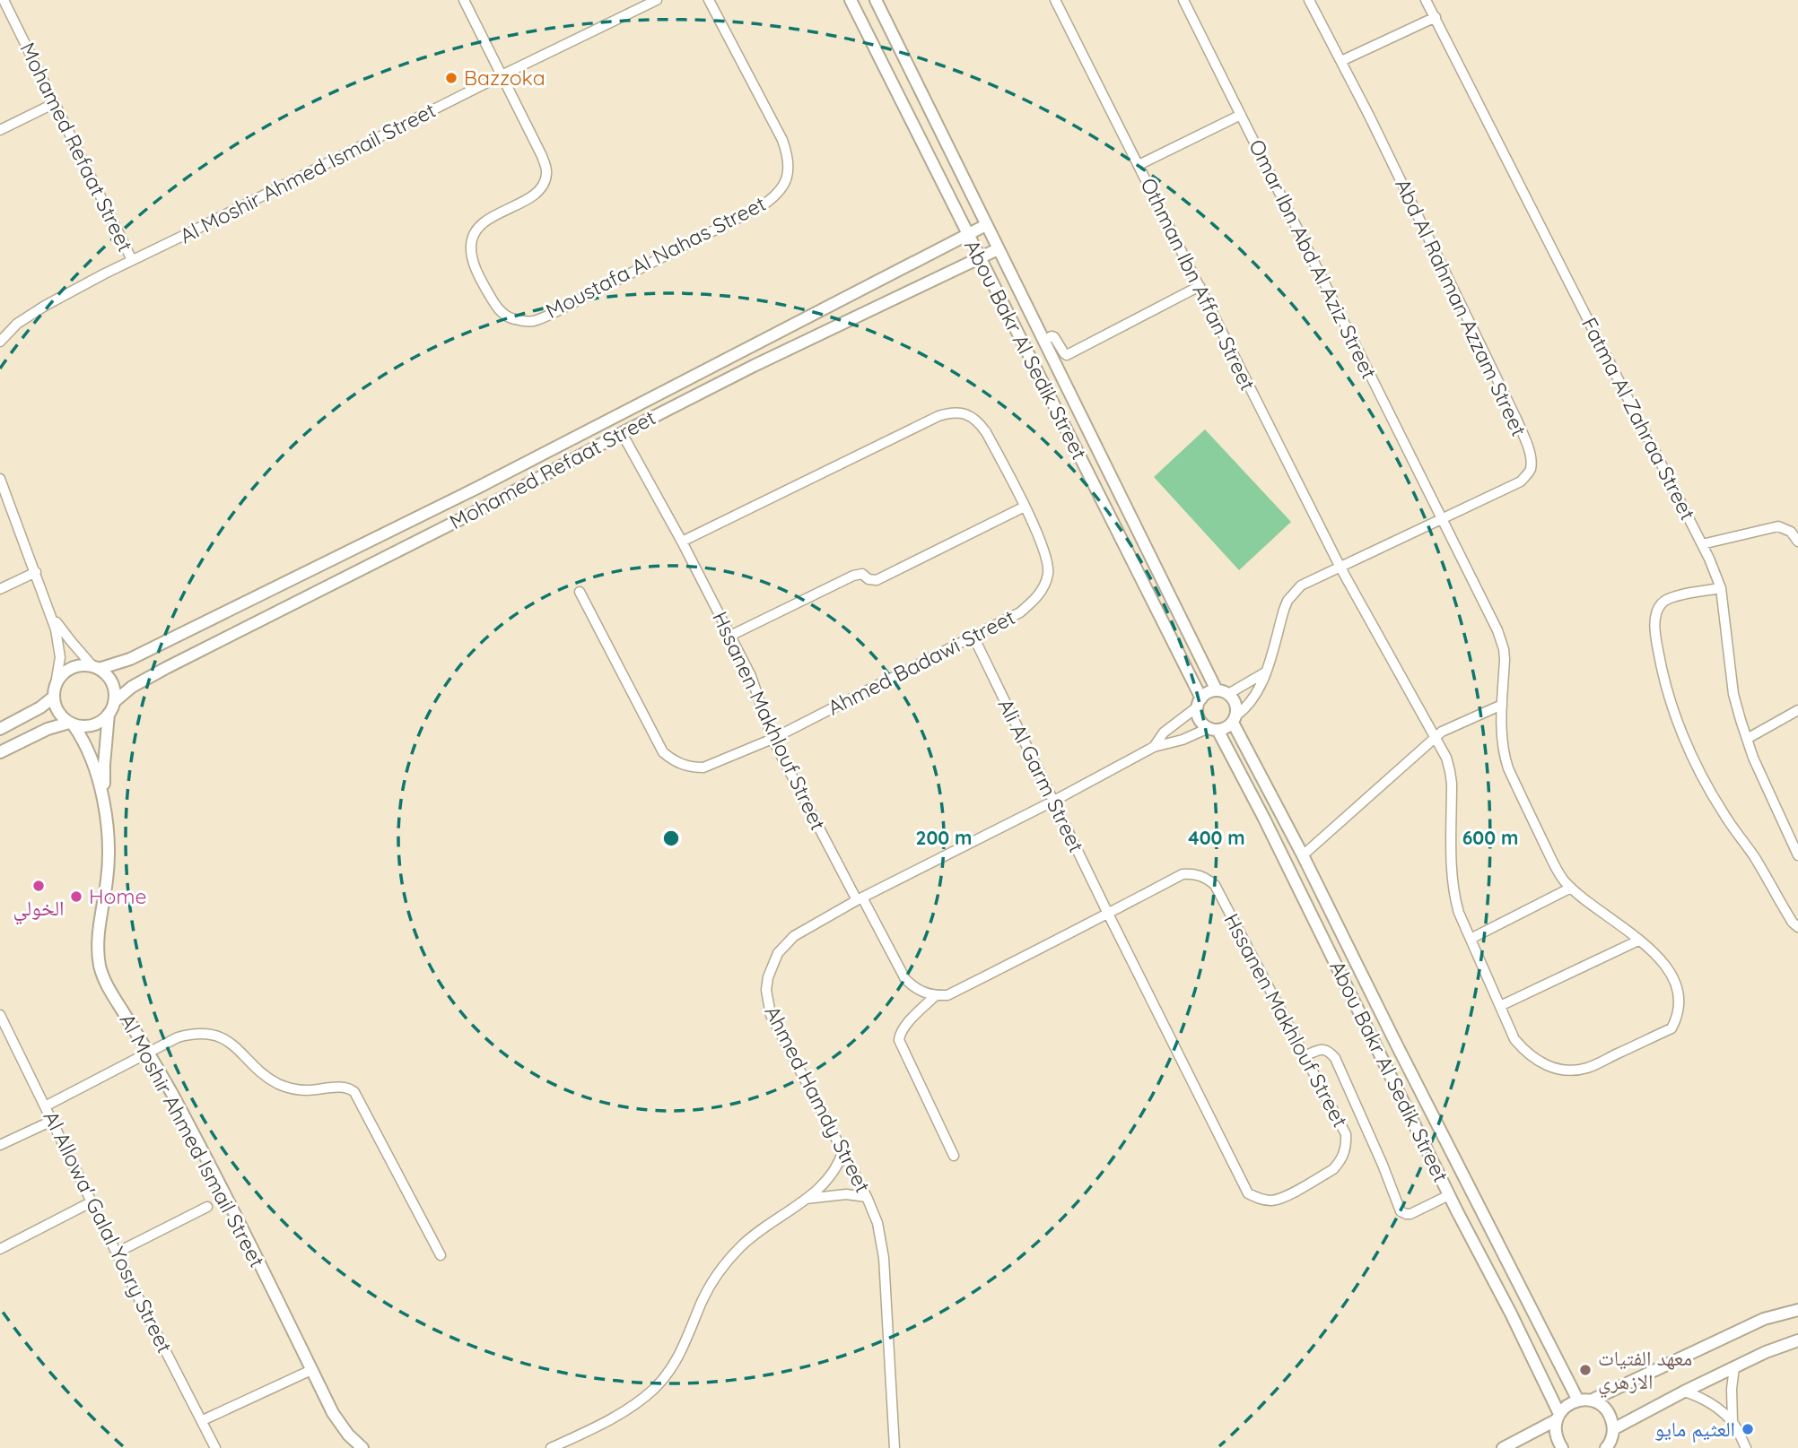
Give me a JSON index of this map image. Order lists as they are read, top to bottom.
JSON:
{
  "streets": {
    "street": [
      "Mohamed Refaat Street",
      "Al Moshir Ahmed Ismail Street",
      "Moustafa Al Nahas Street",
      "Omar Ibn Abd Al Aziz Street",
      "Othman Ibn Affan Street",
      "Abd Al Rahman Azzam Street",
      "Abou Bakr Al Sedik Street",
      "Fatma Al Zahraa Street",
      "Ahmed Badawi Street",
      "Hssanen Makhlouf Street",
      "Ali Al Garm Street",
      "Ahmed Hamdy Street",
      "Al Allowa' Galal Yosry Street"
    ]
  },
  "crossings": [
    ["Mohamed Refaat Street", "Al Moshir Ahmed Ismail Street"],
    ["Mohamed Refaat Street", "Abou Bakr Al Sedik Street"],
    ["Mohamed Refaat Street", "Hssanen Makhlouf Street"],
    ["Al Moshir Ahmed Ismail Street", "Moustafa Al Nahas Street"],
    ["Omar Ibn Abd Al Aziz Street", "Othman Ibn Affan Street"],
    ["Omar Ibn Abd Al Aziz Street", "Abd Al Rahman Azzam Street"],
    ["Othman Ibn Affan Street", "Abd Al Rahman Azzam Street"],
    ["Abd Al Rahman Azzam Street", "Abou Bakr Al Sedik Street"],
    ["Abd Al Rahman Azzam Street", "Ahmed Hamdy Street"],
    ["Abou Bakr Al Sedik Street", "Ahmed Hamdy Street"],
    ["Ahmed Badawi Street", "Hssanen Makhlouf Street"],
    ["Ahmed Badawi Street", "Ali Al Garm Street"],
    ["Hssanen Makhlouf Street", "Ali Al Garm Street"],
    ["Hssanen Makhlouf Street", "Ahmed Hamdy Street"],
    ["Ali Al Garm Street", "Ahmed Hamdy Street"]
  ],
  "places": [
    "Bazzoka",
    "الخولي",
    "Home",
    "معهد الفتيات الازهري",
    "العثيم مايو"
  ],
  "rings": ["200 m", "400 m", "600 m"]
}
